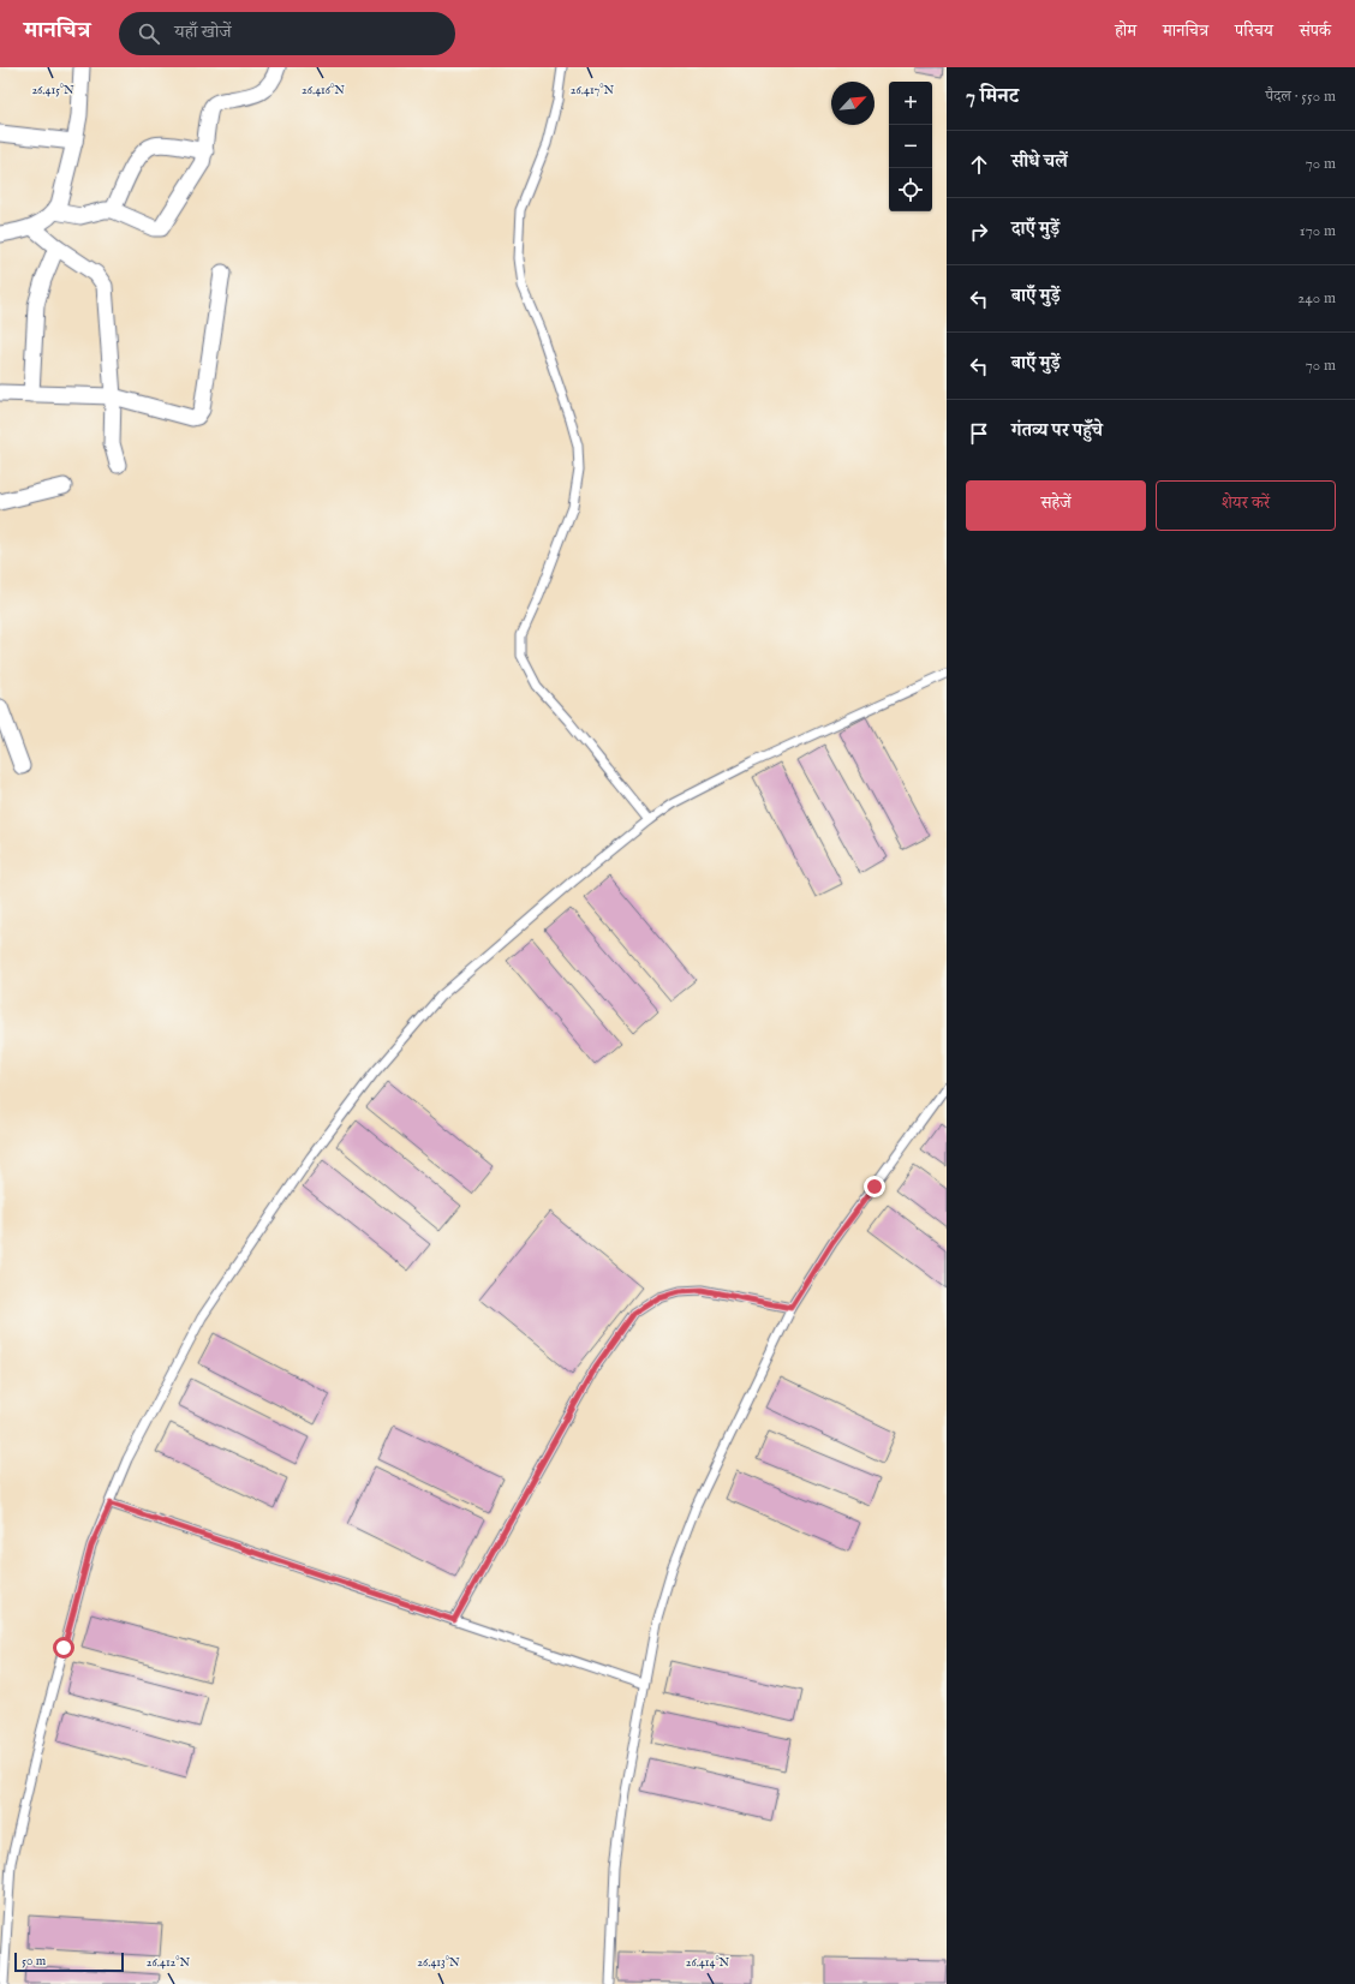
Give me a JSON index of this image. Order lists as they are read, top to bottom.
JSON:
{
  "scale_bar": "50 m",
  "north": "top right",
  "page": {
    "header": "मानचित्र",
    "search": "यहाँ खोजें",
    "nav": [
      "होम",
      "मानचित्र",
      "परिचय",
      "संपर्क"
    ],
    "heading": ["7 मिनट", "पैदल · 550 m"],
    "map_buttons": ["+", "−"],
    "list": [
      ["सीधे चलें", "70 m"],
      ["दाएँ मुड़ें", "170 m"],
      ["बाएँ मुड़ें", "240 m"],
      ["बाएँ मुड़ें", "70 m"],
      "गंतव्य पर पहुँचे"
    ],
    "buttons": ["सहेजें", "शेयर करें"],
    "scale": "50 m"
  },
  "coordinates": [
    "26.415°N",
    "26.416°N",
    "26.417°N",
    "26.412°N",
    "26.413°N",
    "26.414°N"
  ]
}
